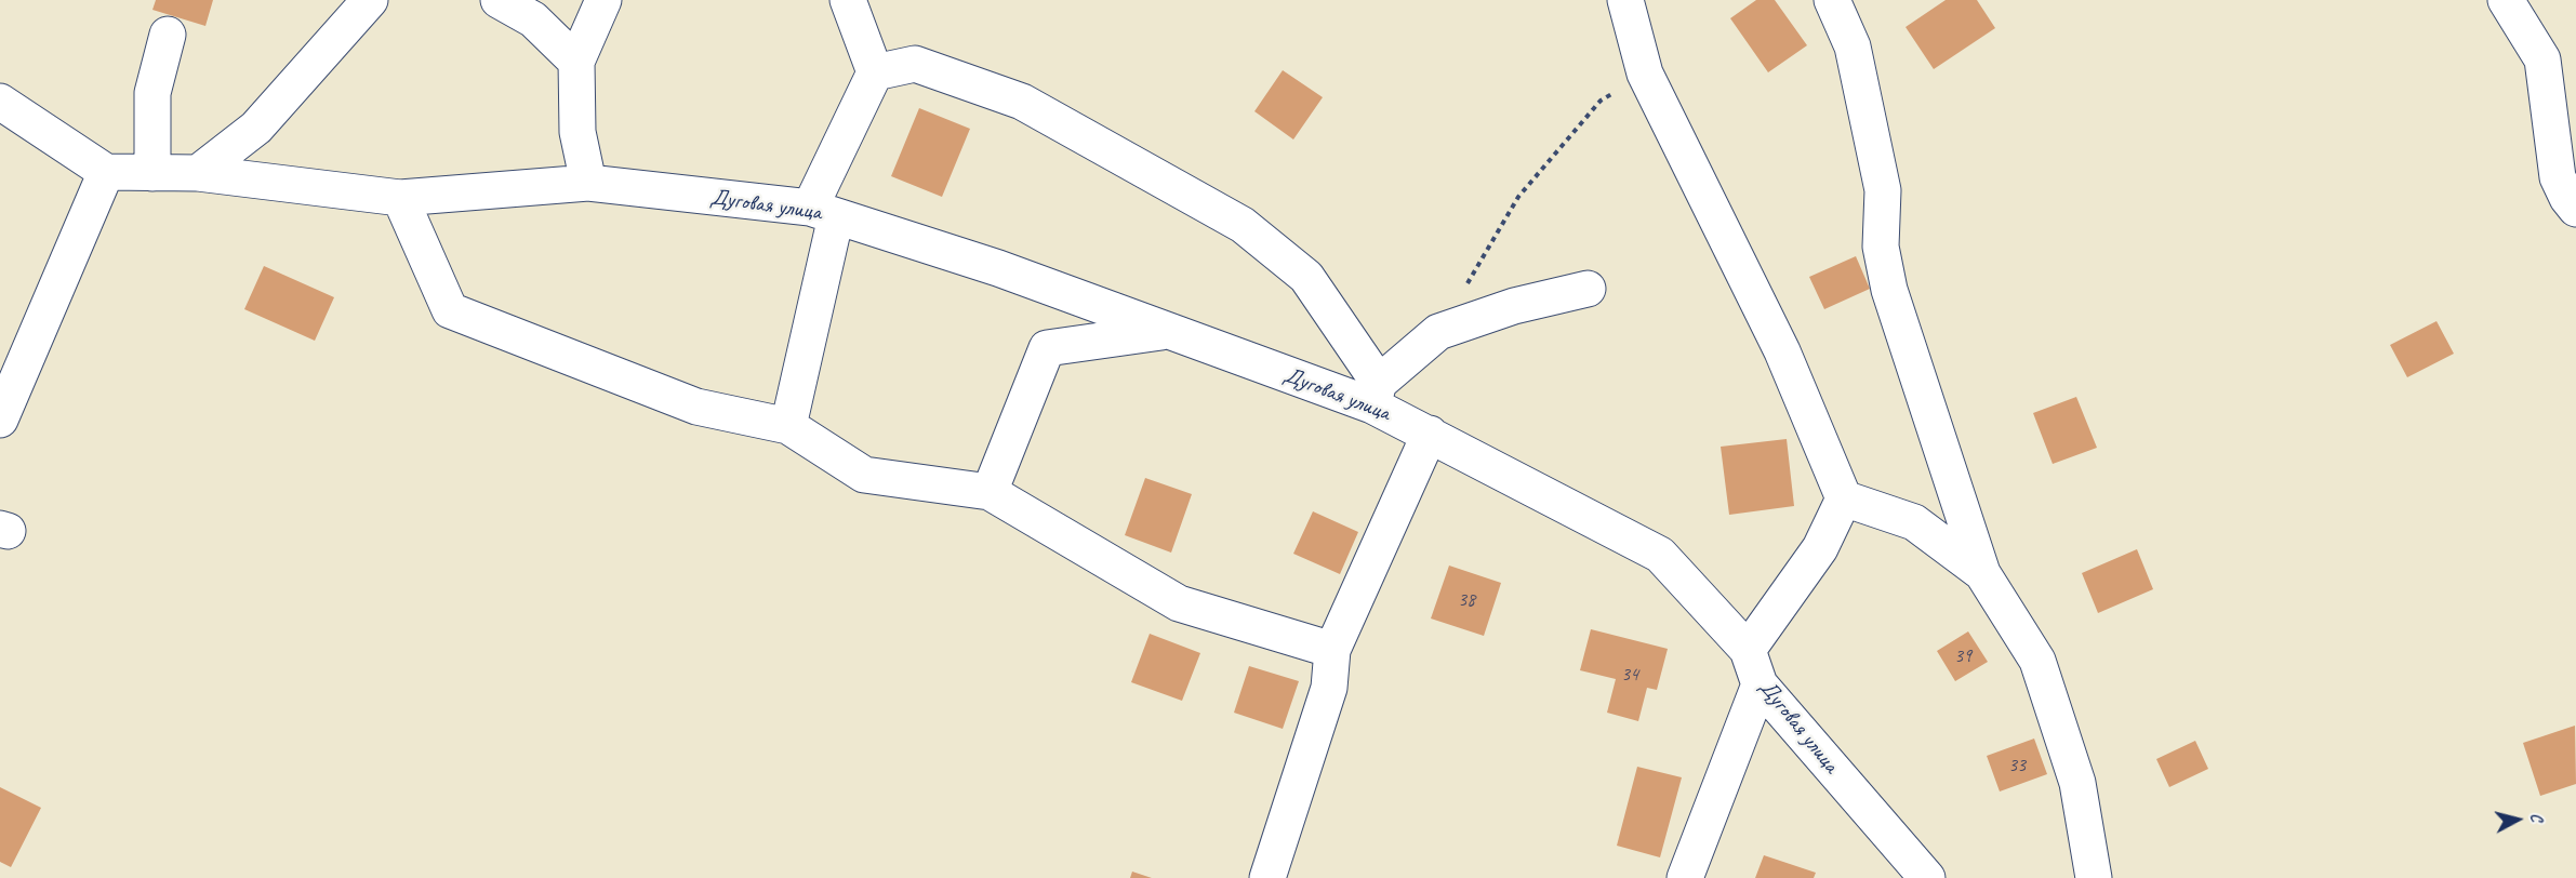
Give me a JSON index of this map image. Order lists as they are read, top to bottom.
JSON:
{
  "streets": {
    "street": ["Дуговая улица"]
  },
  "house_numbers": [
    "38",
    "39",
    "34",
    "33"
  ],
  "north": "right"
}
